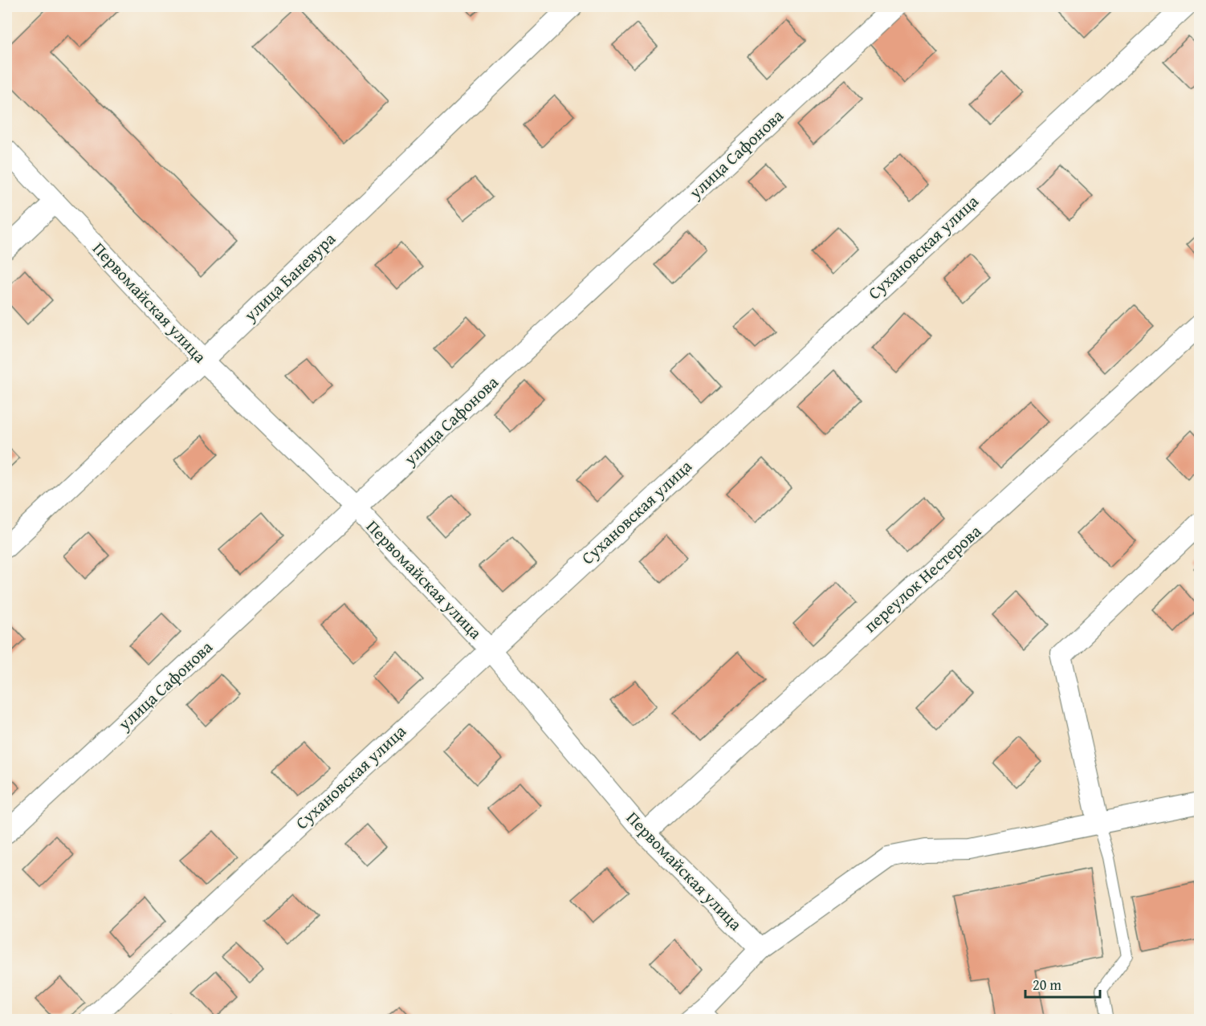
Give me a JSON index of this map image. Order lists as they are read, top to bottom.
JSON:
{
  "streets": {
    "street": [
      "улица Сафонова",
      "Сухановская улица",
      "улица Баневура",
      "Первомайская улица",
      "переулок Нестерова"
    ]
  },
  "crossings": [
    ["улица Сафонова", "Первомайская улица"],
    ["Сухановская улица", "Первомайская улица"],
    ["улица Баневура", "Первомайская улица"],
    ["Первомайская улица", "переулок Нестерова"]
  ],
  "scale_bar": "20 m"
}
